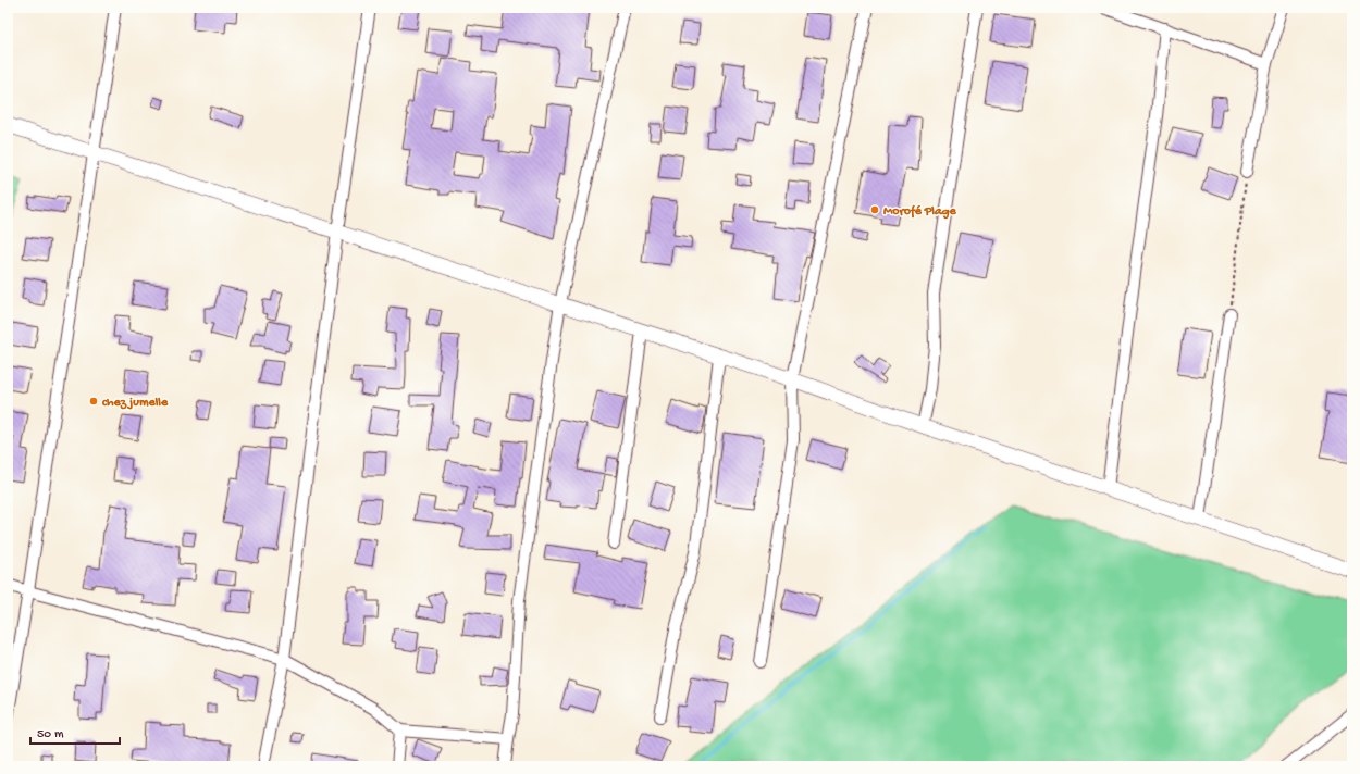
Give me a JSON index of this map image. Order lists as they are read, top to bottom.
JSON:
{
  "places": ["Morofé Plage", "chez jumelle"],
  "scale_bar": "50 m"
}
